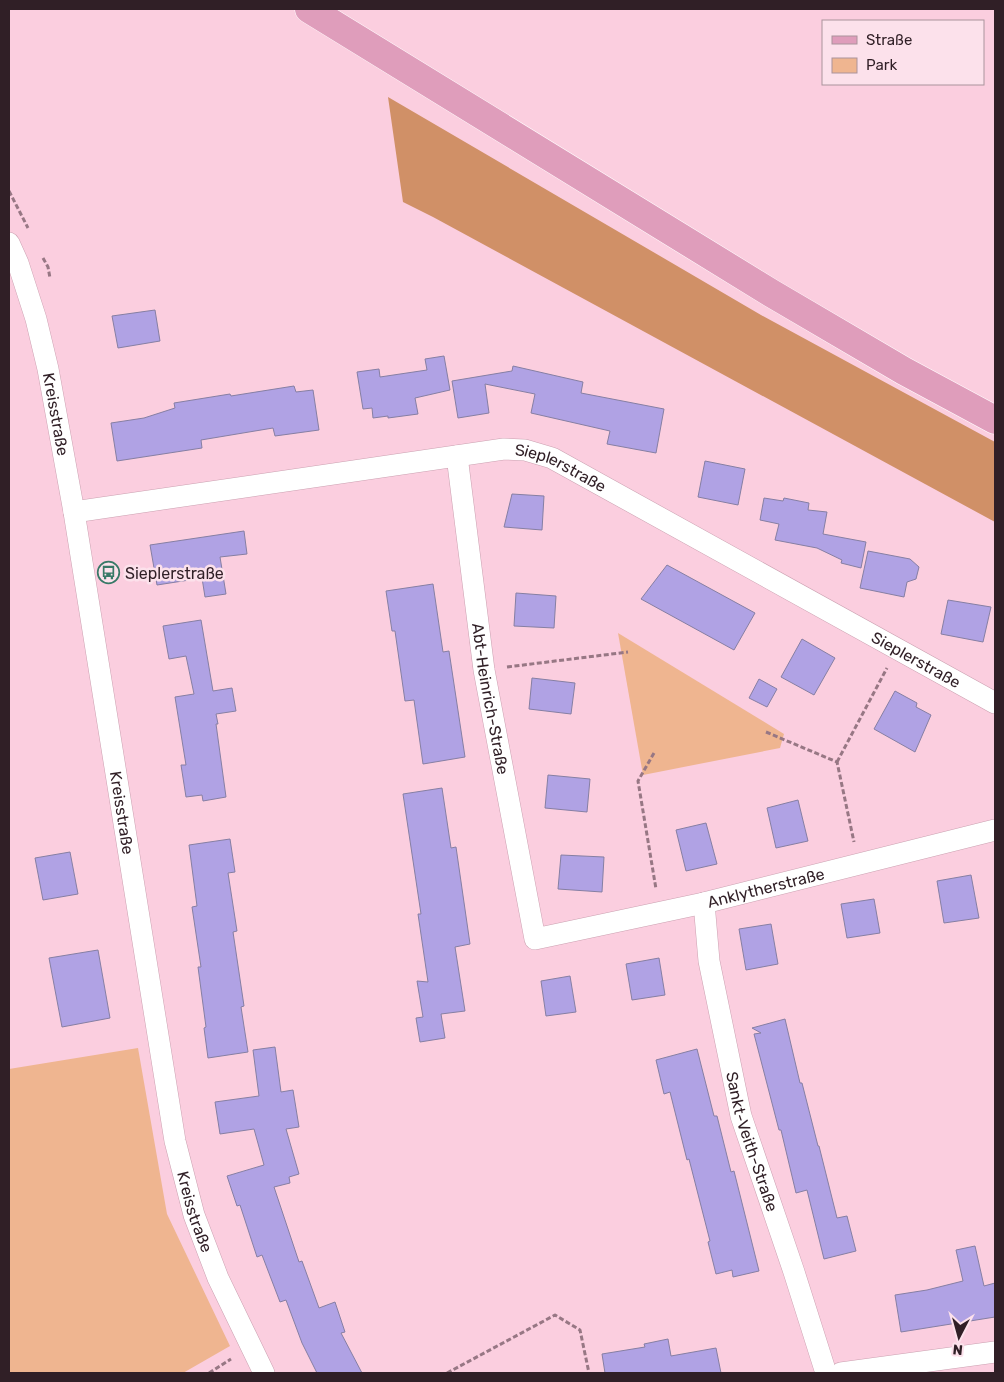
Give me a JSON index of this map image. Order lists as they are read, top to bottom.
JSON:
{
  "streets": {
    "street": [
      "Kreisstraße",
      "Sieplerstraße",
      "Abt-Heinrich-Straße",
      "Anklytherstraße",
      "Sankt-Veith-Straße"
    ]
  },
  "crossings": [
    ["Kreisstraße", "Sieplerstraße"],
    ["Sieplerstraße", "Abt-Heinrich-Straße"],
    ["Abt-Heinrich-Straße", "Anklytherstraße"],
    ["Anklytherstraße", "Sankt-Veith-Straße"]
  ],
  "places": {
    "bus stop": ["Sieplerstraße"]
  },
  "legend": ["Straße", "Park"],
  "north": "bottom"
}
